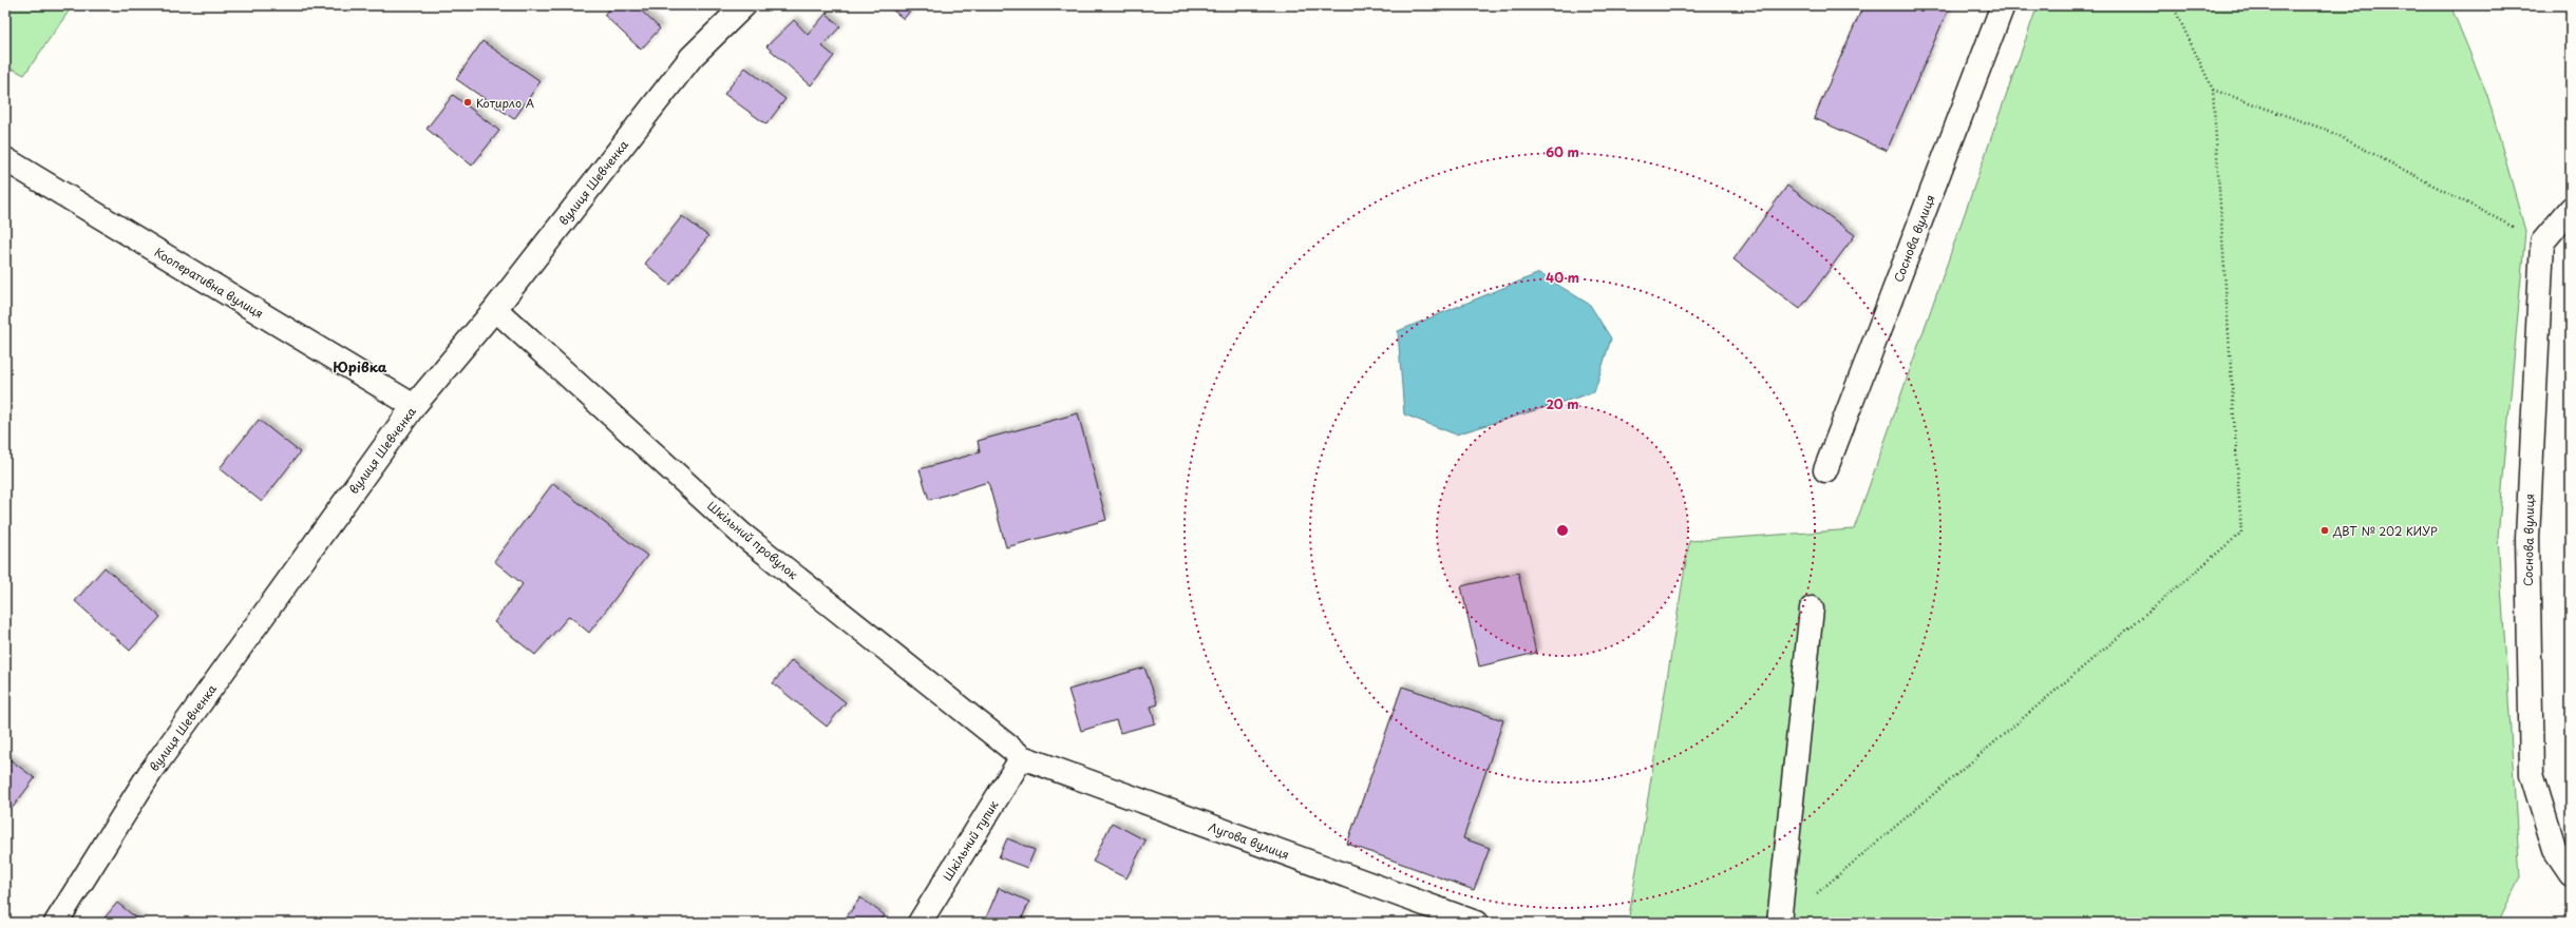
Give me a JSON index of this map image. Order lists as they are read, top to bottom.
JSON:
{
  "streets": {
    "street": [
      "вулиця Шевченка",
      "Соснова вулиця",
      "Кооперативна вулиця",
      "Шкільний провулок",
      "Шкільний тупик",
      "Лугова вулиця"
    ]
  },
  "crossings": [
    ["вулиця Шевченка", "Кооперативна вулиця"],
    ["вулиця Шевченка", "Шкільний провулок"],
    ["Шкільний провулок", "Шкільний тупик"],
    ["Шкільний провулок", "Лугова вулиця"],
    ["Шкільний тупик", "Лугова вулиця"]
  ],
  "districts": ["Юрівка"],
  "places": ["Котирло А", "ДВТ № 202 КИУР"],
  "rings": ["60 m", "40 m", "20 m"]
}
